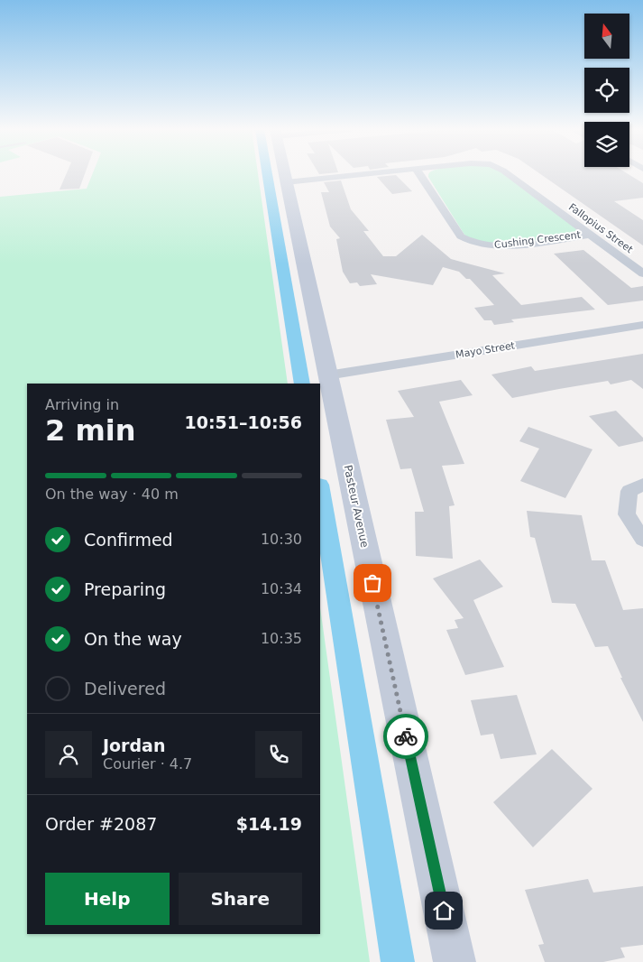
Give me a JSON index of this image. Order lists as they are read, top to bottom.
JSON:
{
  "streets": {
    "street": [
      "Fallopius Street",
      "Cushing Crescent",
      "Mayo Street",
      "Pasteur Avenue"
    ]
  },
  "crossings": [
    ["Fallopius Street", "Cushing Crescent"],
    ["Fallopius Street", "Pasteur Avenue"],
    ["Mayo Street", "Pasteur Avenue"]
  ],
  "north": "top",
  "page": {
    "heading": ["2 min", "Arriving in", "10:51–10:56"],
    "panel": [
      "Jordan",
      "Courier · 4.7",
      "Order #2087",
      "$14.19"
    ],
    "bar": "On the way · 40 m",
    "list": [
      ["Confirmed", "10:30"],
      ["Preparing", "10:34"],
      ["On the way", "10:35"],
      "Delivered"
    ],
    "buttons": ["Help", "Share"]
  }
}
